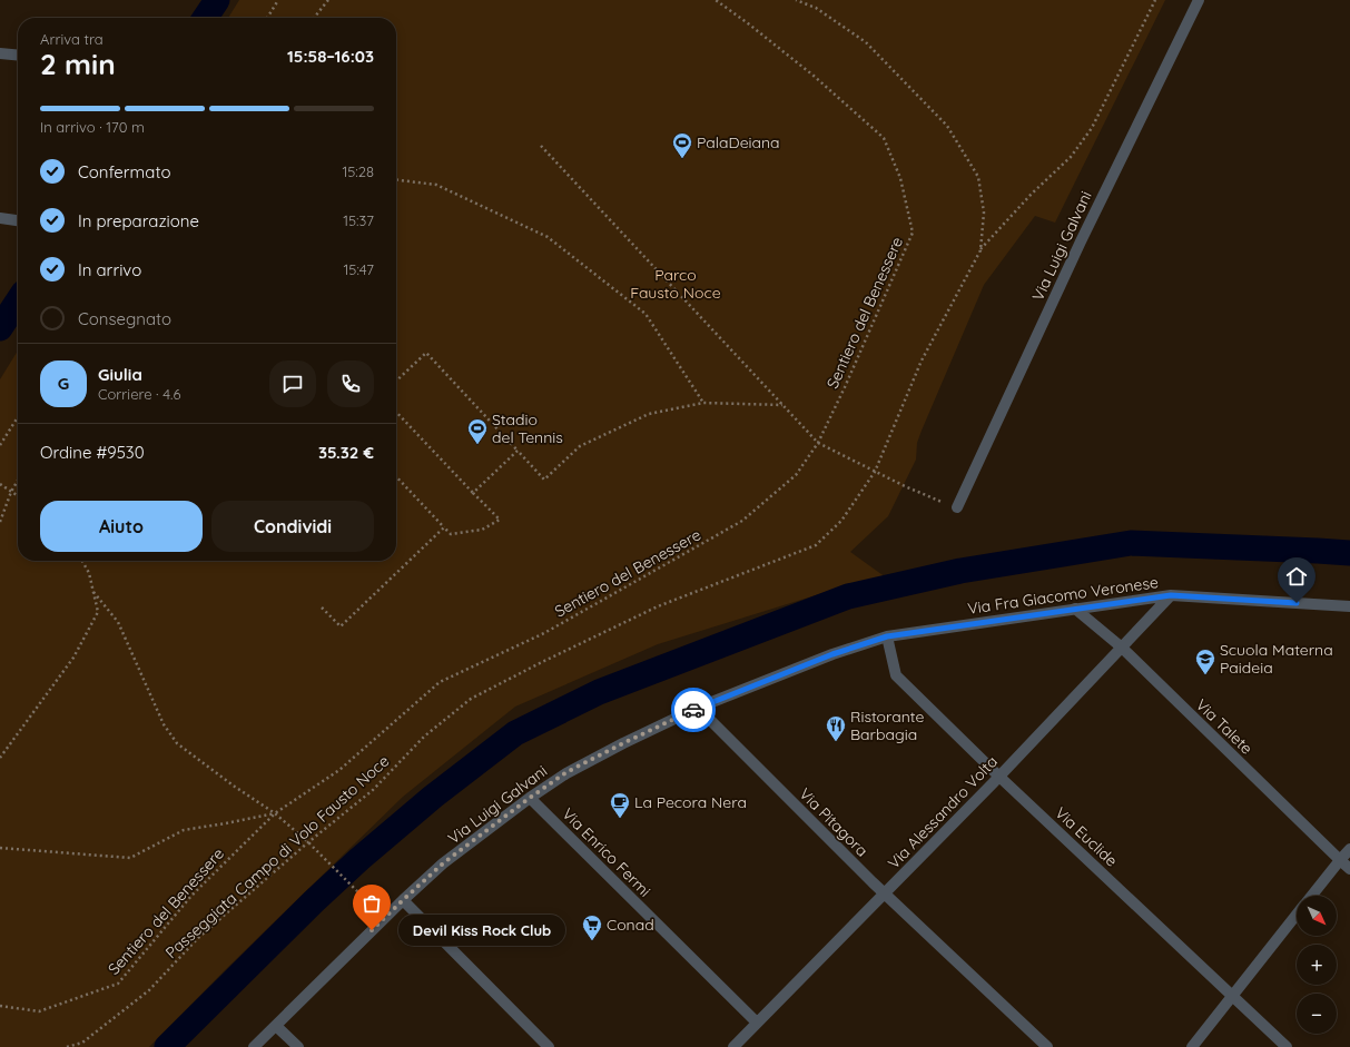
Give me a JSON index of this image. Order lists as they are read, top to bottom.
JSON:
{
  "streets": {
    "street": [
      "Via Luigi Galvani",
      "Via Fra Giacomo Veronese",
      "Via Talete",
      "Via Alessandro Volta",
      "Via Pitagora",
      "Via Euclide",
      "Via Enrico Fermi"
    ],
    "path": ["Sentiero del Benessere", "Passeggiata Campo di Volo Fausto Noce"]
  },
  "crossings": [
    ["Via Luigi Galvani", "Via Fra Giacomo Veronese"],
    ["Via Luigi Galvani", "Via Pitagora"],
    ["Via Luigi Galvani", "Via Euclide"],
    ["Via Luigi Galvani", "Via Enrico Fermi"],
    ["Via Fra Giacomo Veronese", "Via Talete"],
    ["Via Fra Giacomo Veronese", "Via Alessandro Volta"],
    ["Via Fra Giacomo Veronese", "Via Euclide"],
    ["Via Talete", "Via Alessandro Volta"],
    ["Via Alessandro Volta", "Via Pitagora"],
    ["Via Alessandro Volta", "Via Euclide"],
    ["Via Alessandro Volta", "Via Enrico Fermi"]
  ],
  "parks": ["Parco Fausto Noce"],
  "places": {
    "sports": ["PalaDeiana", "Stadio del Tennis"],
    "school or university": ["Scuola Materna Paideia"],
    "restaurant": ["Ristorante Barbagia"],
    "cafe": ["La Pecora Nera"],
    "other": ["Devil Kiss Rock Club"],
    "supermarket": ["Conad"]
  },
  "north": "bottom right",
  "page": {
    "heading": ["2 min", "Arriva tra", "15:58–16:03"],
    "panel": [
      "Giulia",
      "Corriere · 4.6",
      "Ordine #9530",
      "35.32 €"
    ],
    "bar": "In arrivo · 170 m",
    "list": [
      ["Confermato", "15:28"],
      ["In preparazione", "15:37"],
      ["In arrivo", "15:47"],
      "Consegnato"
    ],
    "round": "G",
    "buttons": ["Aiuto", "Condividi"],
    "map_buttons": ["+", "−"],
    "bubble": "Devil Kiss Rock Club"
  }
}
